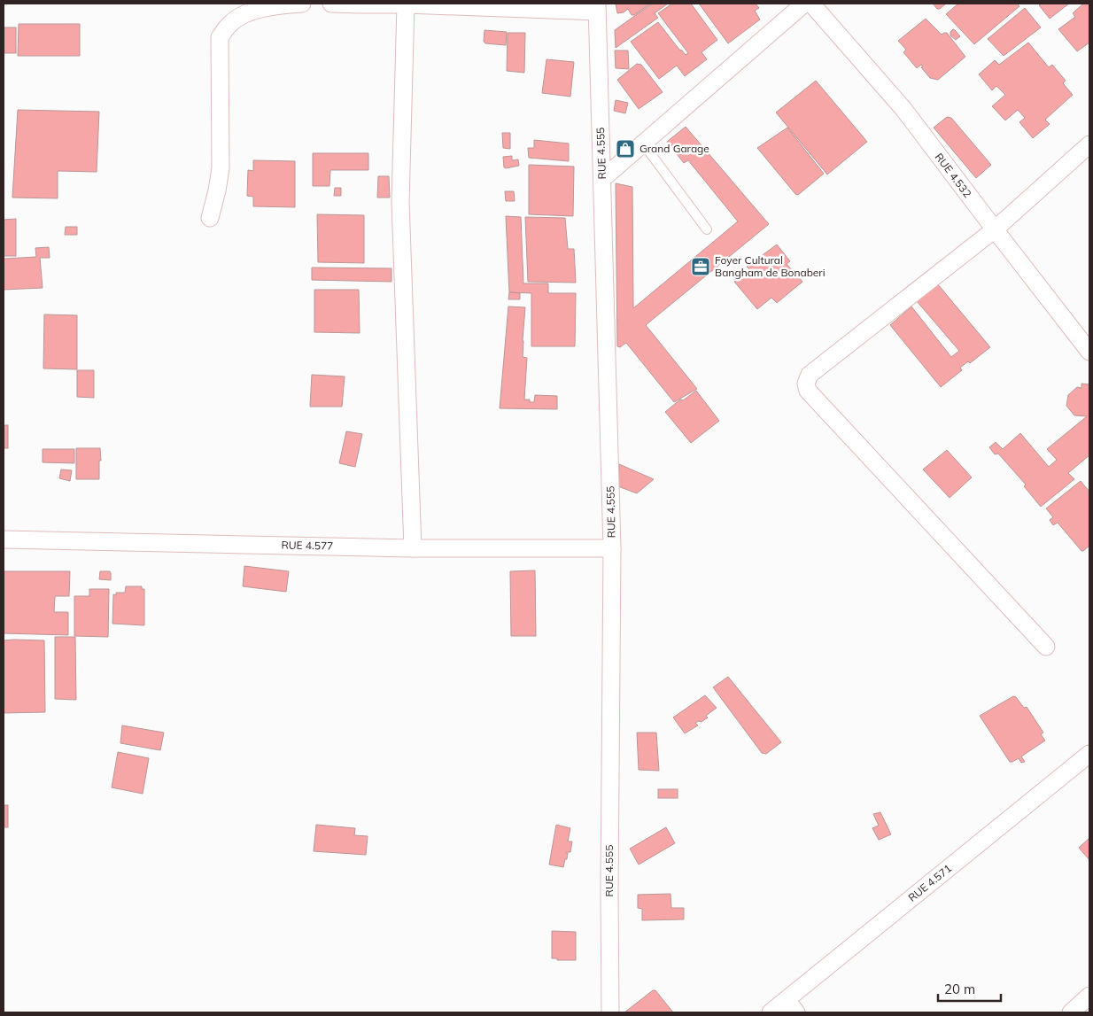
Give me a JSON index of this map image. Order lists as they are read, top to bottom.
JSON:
{
  "streets": {
    "street": [
      "RUE 4.555",
      "RUE 4.532",
      "RUE 4.577",
      "RUE 4.571"
    ]
  },
  "crossings": [
    ["RUE 4.555", "RUE 4.577"]
  ],
  "places": {
    "shop": ["Grand Garage"],
    "office": ["Foyer Cultural Bangham de Bonaberi"]
  },
  "scale_bar": "20 m"
}
